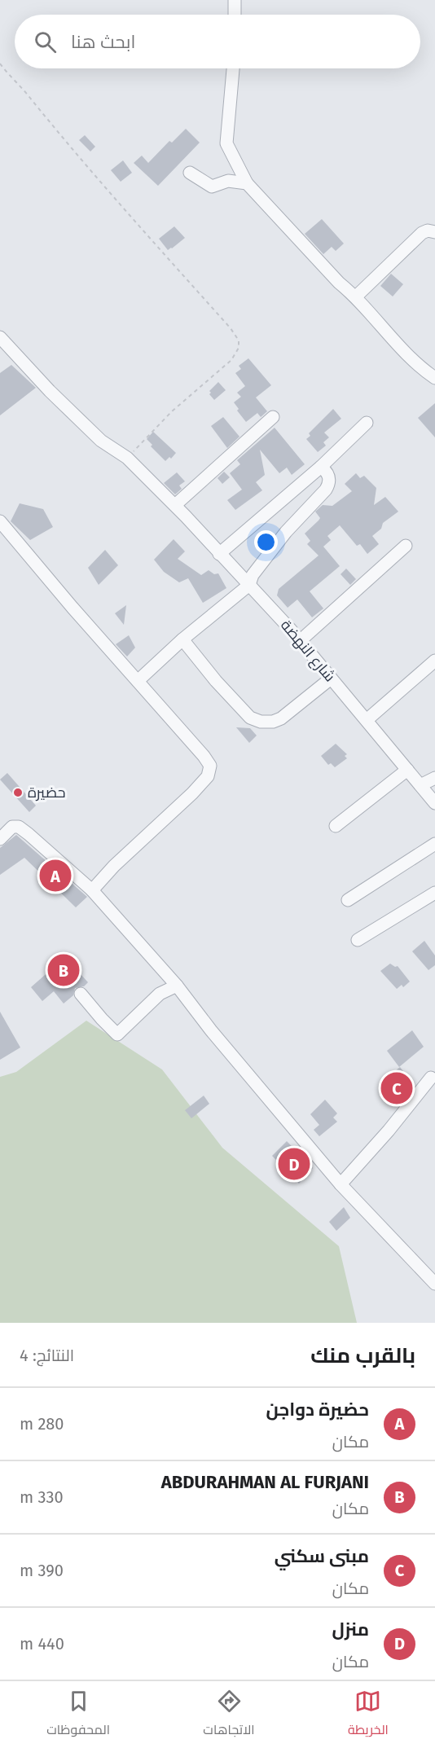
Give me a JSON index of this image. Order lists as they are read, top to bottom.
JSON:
{
  "streets": {
    "street": ["شارع النهضة"]
  },
  "places": ["حضيرة"],
  "page": {
    "search": "ابحث هنا",
    "pins": [
      "A",
      "B",
      "C",
      "D"
    ],
    "heading": ["بالقرب منك", "النتائج: 4"],
    "list": [
      {
        "mark": "A",
        "name": "حضيرة دواجن",
        "note": "مكان",
        "value": "280 m"
      },
      {
        "mark": "B",
        "name": "ABDURAHMAN AL FURJANI",
        "note": "مكان",
        "value": "330 m"
      },
      {
        "mark": "C",
        "name": "مبنى سكني",
        "note": "مكان",
        "value": "390 m"
      },
      {
        "mark": "D",
        "name": "منزل",
        "note": "مكان",
        "value": "440 m"
      }
    ],
    "nav": ["الخريطة", "الاتجاهات", "المحفوظات"]
  }
}
